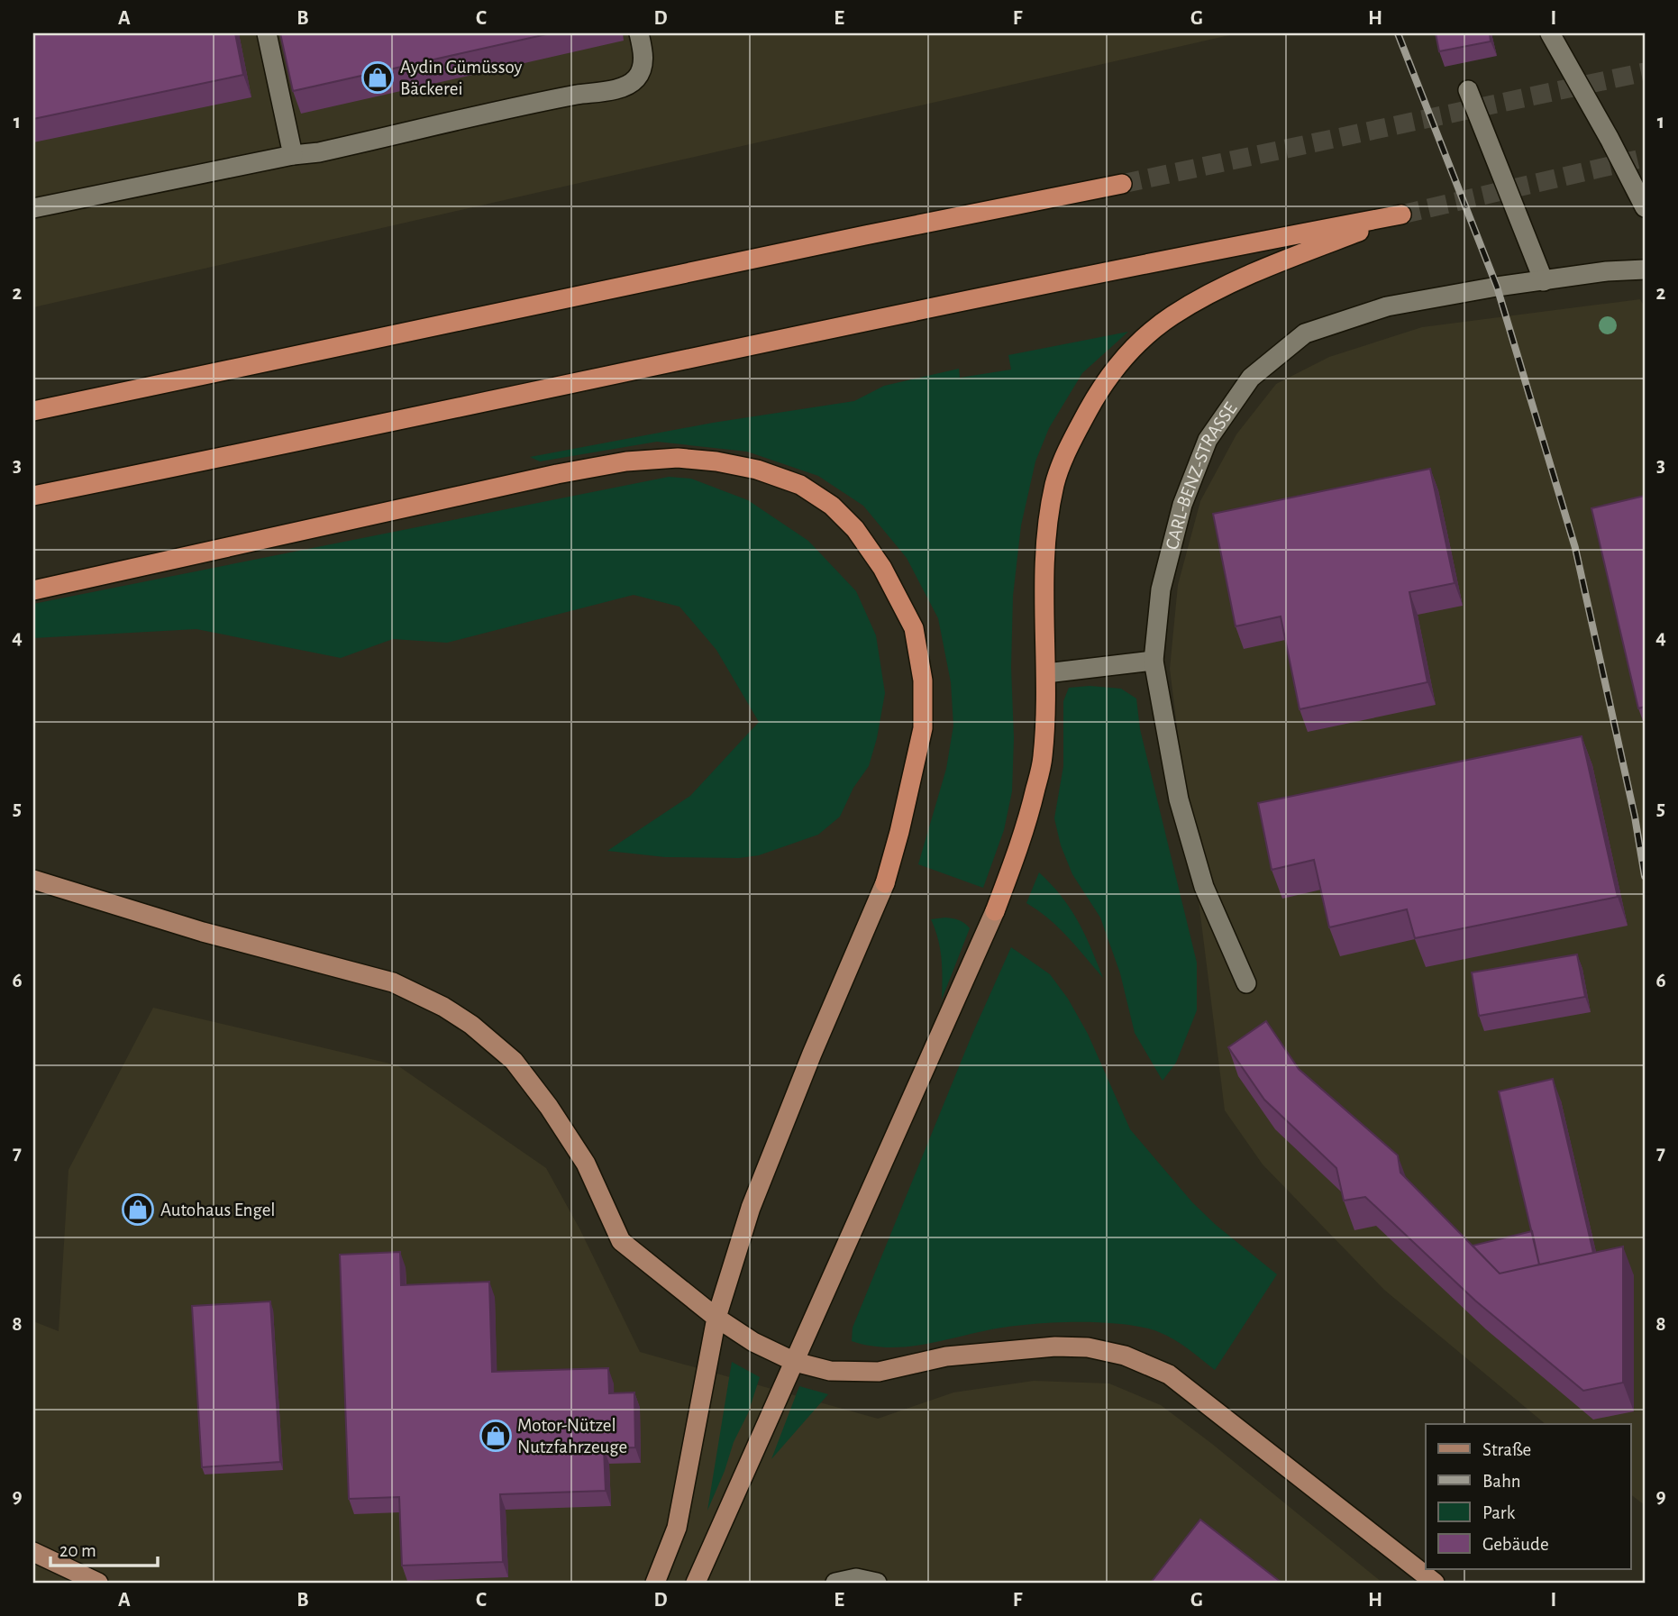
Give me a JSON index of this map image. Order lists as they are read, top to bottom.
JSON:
{
  "streets": {
    "street": ["CARL-BENZ-STRASSE"]
  },
  "places": {
    "shop": ["Aydin Gümüssoy Bäckerei", "Autohaus Engel", "Motor-Nützel Nutzfahrzeuge"]
  },
  "legend": [
    "Straße",
    "Bahn",
    "Park",
    "Gebäude"
  ],
  "scale_bar": "20 m",
  "grid": {
    "columns": [
      "A",
      "B",
      "C",
      "D",
      "E",
      "F",
      "G",
      "H",
      "I"
    ],
    "rows": [
      "1",
      "2",
      "3",
      "4",
      "5",
      "6",
      "7",
      "8",
      "9"
    ]
  }
}
